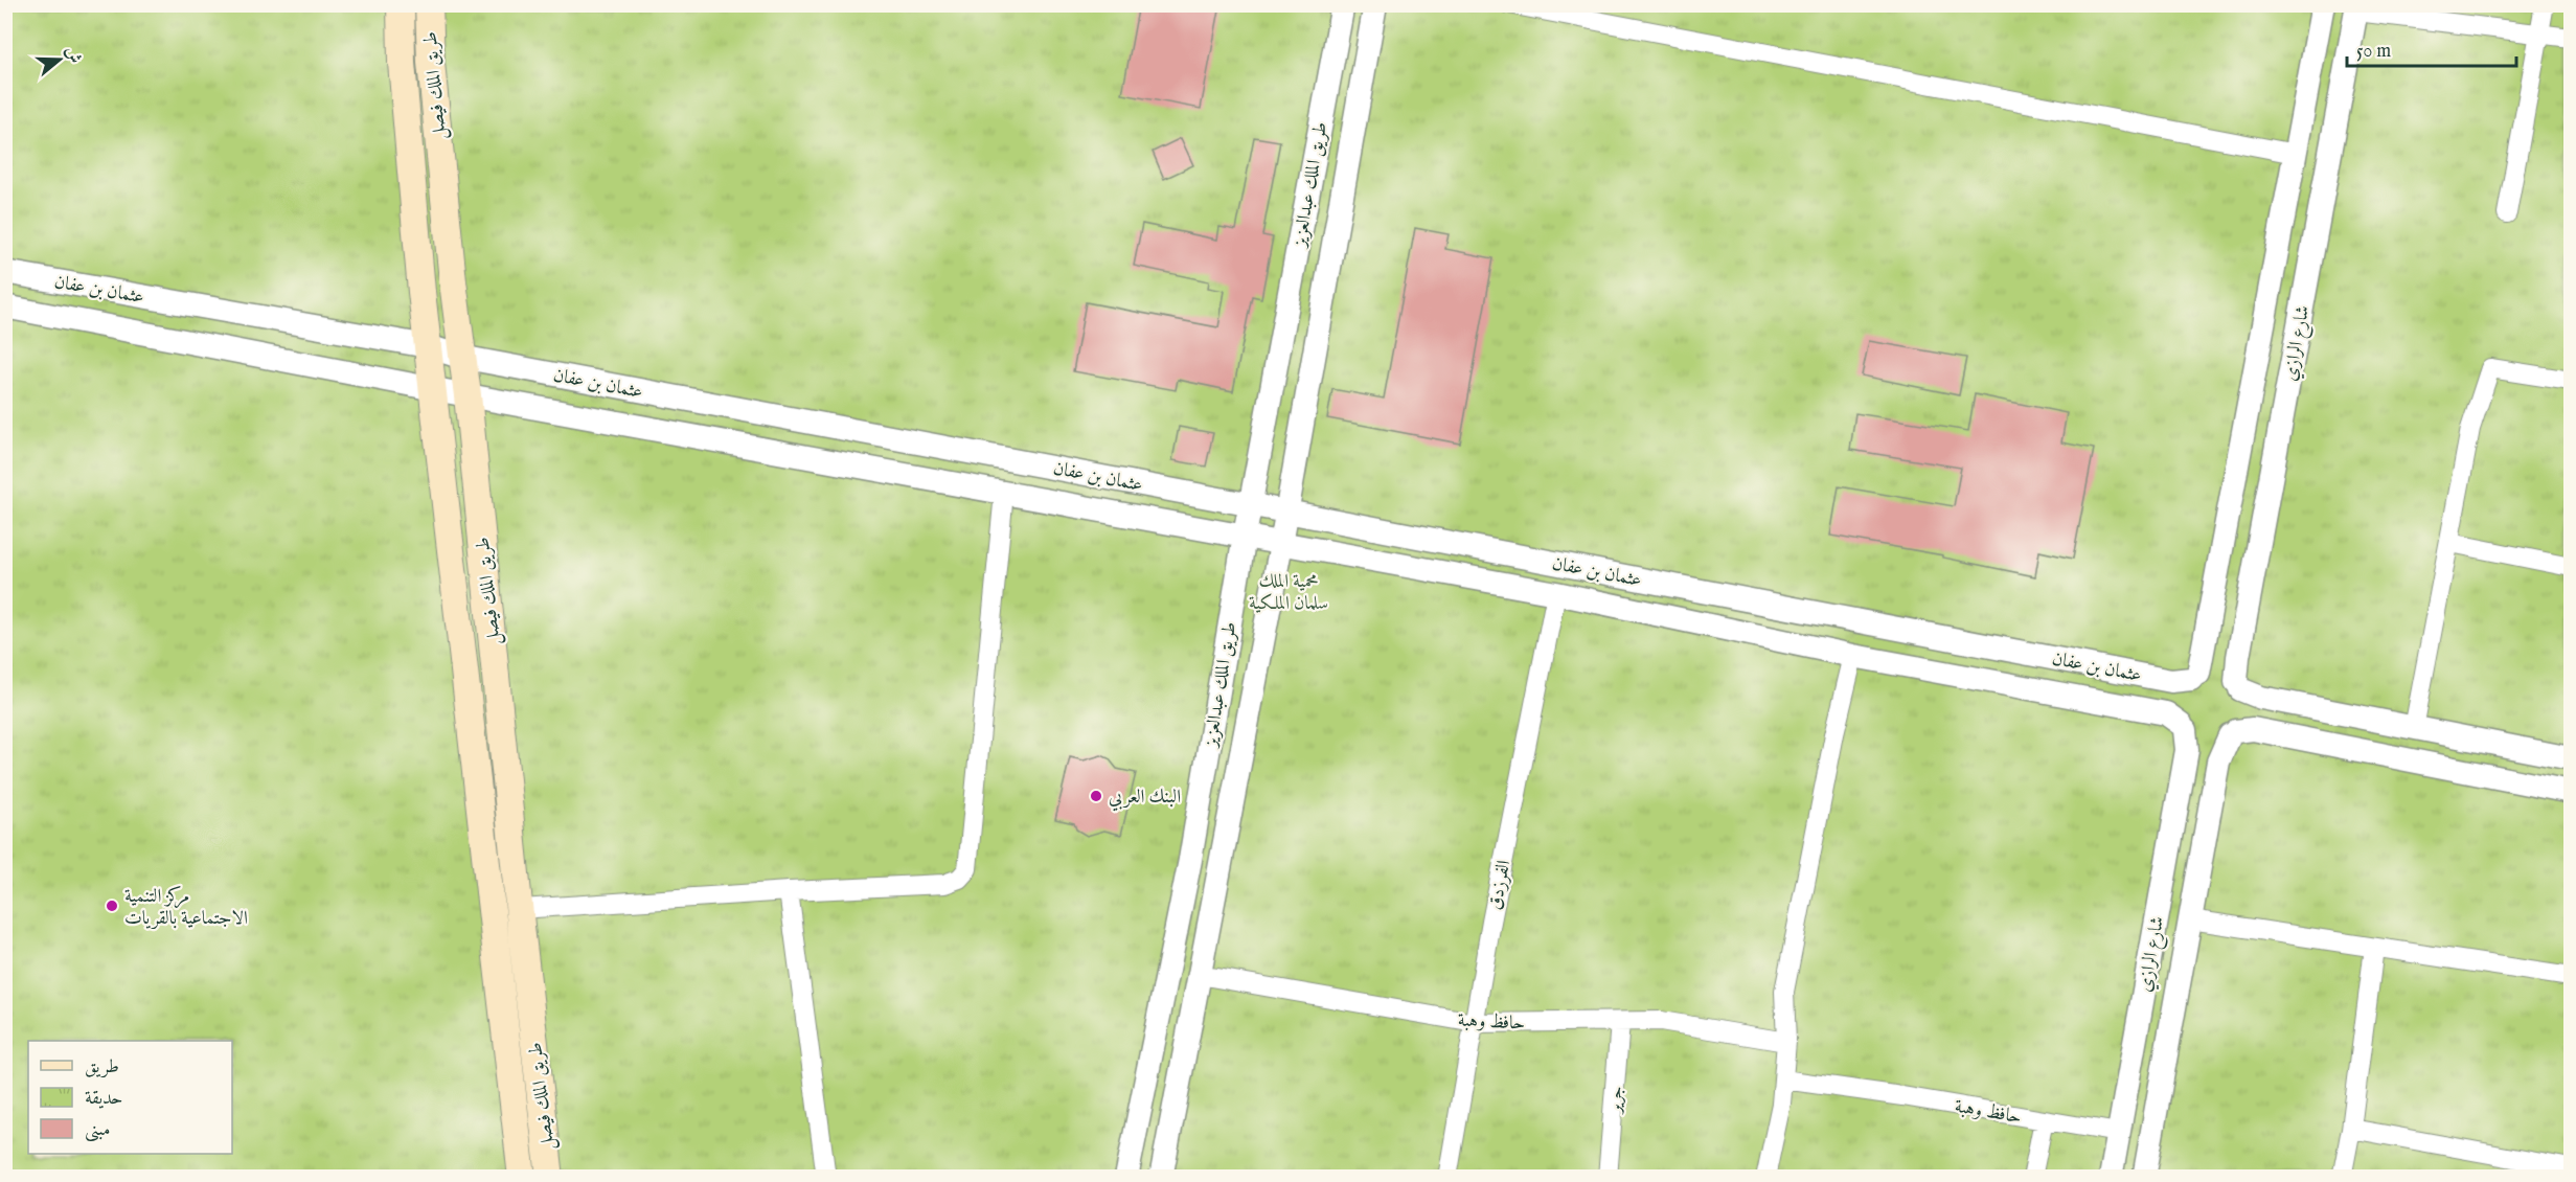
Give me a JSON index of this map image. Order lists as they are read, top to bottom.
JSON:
{
  "streets": {
    "main road": ["طريق الملك فيصل"],
    "street": [
      "طريق الملك عبدالعزيز",
      "عثمان بن عفان",
      "شارع الرازي",
      "الفرزدق",
      "حافظ وهبة",
      "جرير"
    ]
  },
  "crossings": [
    ["طريق الملك فيصل", "عثمان بن عفان"],
    ["طريق الملك عبدالعزيز", "عثمان بن عفان"],
    ["طريق الملك عبدالعزيز", "حافظ وهبة"],
    ["عثمان بن عفان", "شارع الرازي"],
    ["عثمان بن عفان", "الفرزدق"],
    ["شارع الرازي", "حافظ وهبة"],
    ["الفرزدق", "حافظ وهبة"],
    ["حافظ وهبة", "جرير"]
  ],
  "parks": ["محمية الملك سلمان الملكية"],
  "places": ["البنك العربي", "مركز التنمية الاجتماعية بالقريات"],
  "legend": ["طريق", "حديقة", "مبنى"],
  "scale_bar": "50 m",
  "north": "right"
}
